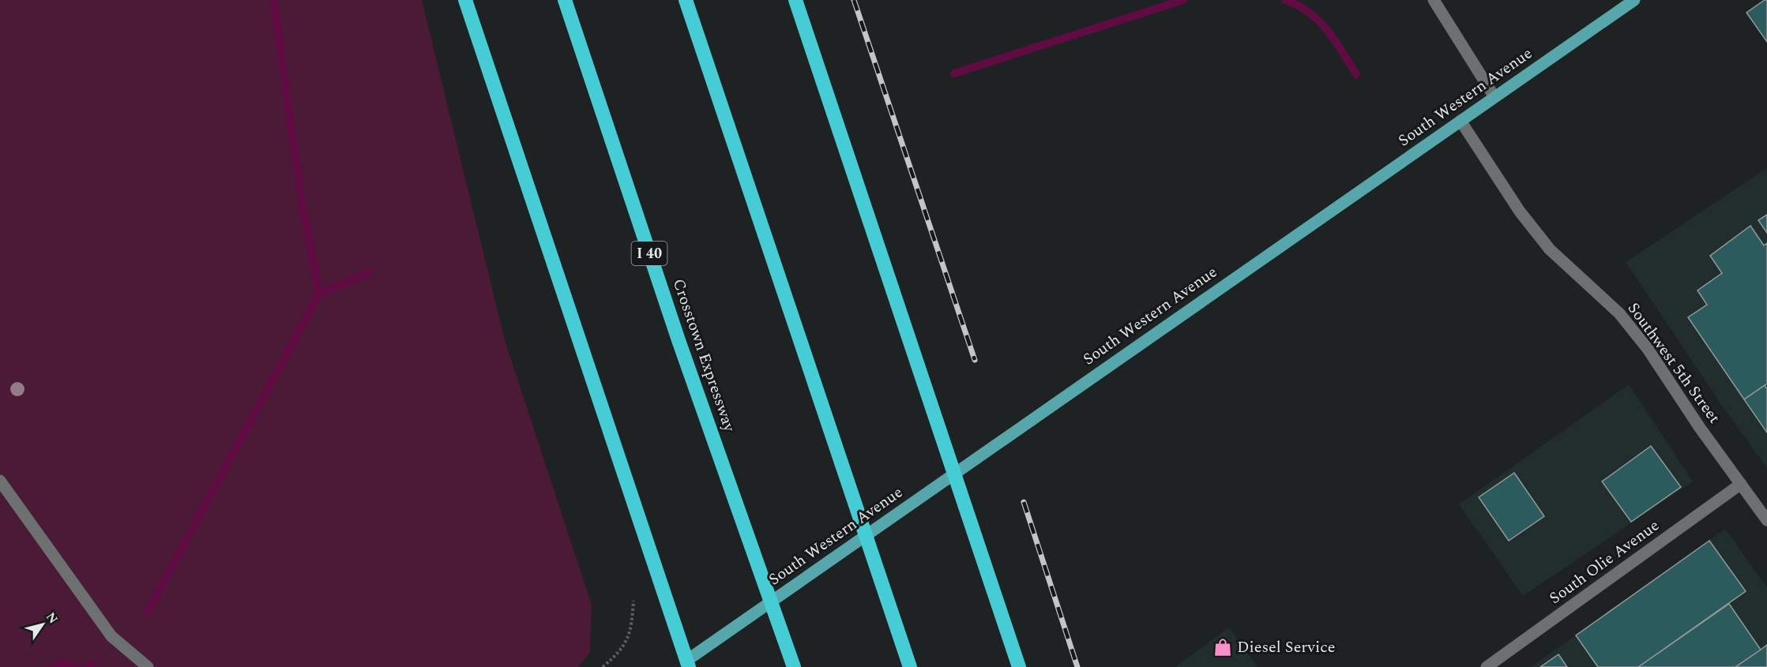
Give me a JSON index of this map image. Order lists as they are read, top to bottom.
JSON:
{
  "streets": {
    "highway": ["I 40", "Crosstown Expressway"],
    "main road": ["South Western Avenue"],
    "street": ["Southwest 5th Street", "South Olie Avenue"]
  },
  "crossings": [
    ["South Western Avenue", "Southwest 5th Street"],
    ["Southwest 5th Street", "South Olie Avenue"]
  ],
  "places": {
    "shop": ["Diesel Service"]
  },
  "north": "top right"
}
